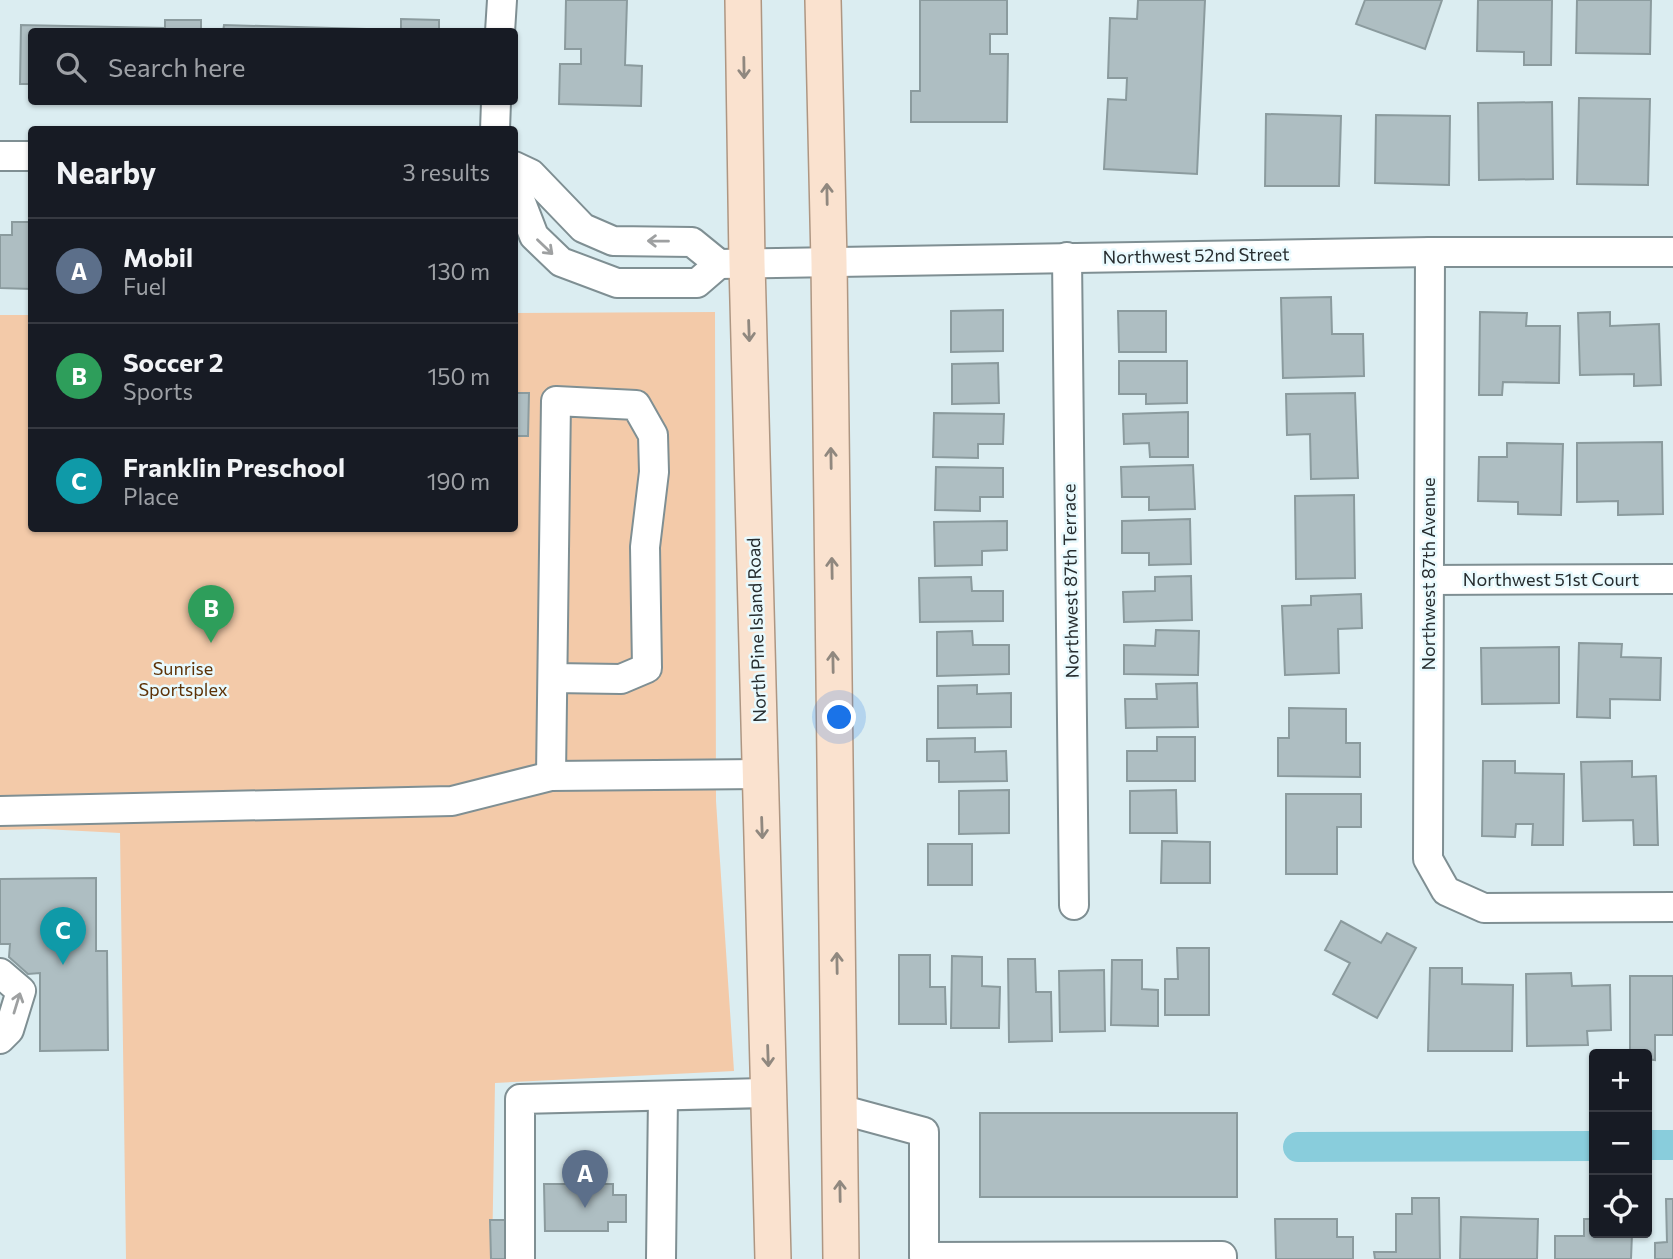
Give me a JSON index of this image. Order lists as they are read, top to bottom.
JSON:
{
  "streets": {
    "main road": ["North Pine Island Road"],
    "street": [
      "Northwest 52nd Street",
      "Northwest 87th Avenue",
      "Northwest 51st Court",
      "Northwest 87th Terrace"
    ]
  },
  "crossings": [
    ["Northwest 52nd Street", "Northwest 87th Avenue"],
    ["Northwest 52nd Street", "Northwest 87th Terrace"],
    ["Northwest 52nd Street", "North Pine Island Road"],
    ["Northwest 87th Avenue", "Northwest 51st Court"]
  ],
  "parks": ["Sunrise Sportsplex"],
  "page": {
    "search": "Search here",
    "heading": ["Nearby", "3 results"],
    "list": [
      {
        "mark": "A",
        "name": "Mobil",
        "note": "Fuel",
        "value": "130 m"
      },
      {
        "mark": "B",
        "name": "Soccer 2",
        "note": "Sports",
        "value": "150 m"
      },
      {
        "mark": "C",
        "name": "Franklin Preschool",
        "note": "Place",
        "value": "190 m"
      }
    ],
    "pins": ["B", "C", "A"],
    "map_buttons": ["+", "−"]
  }
}
